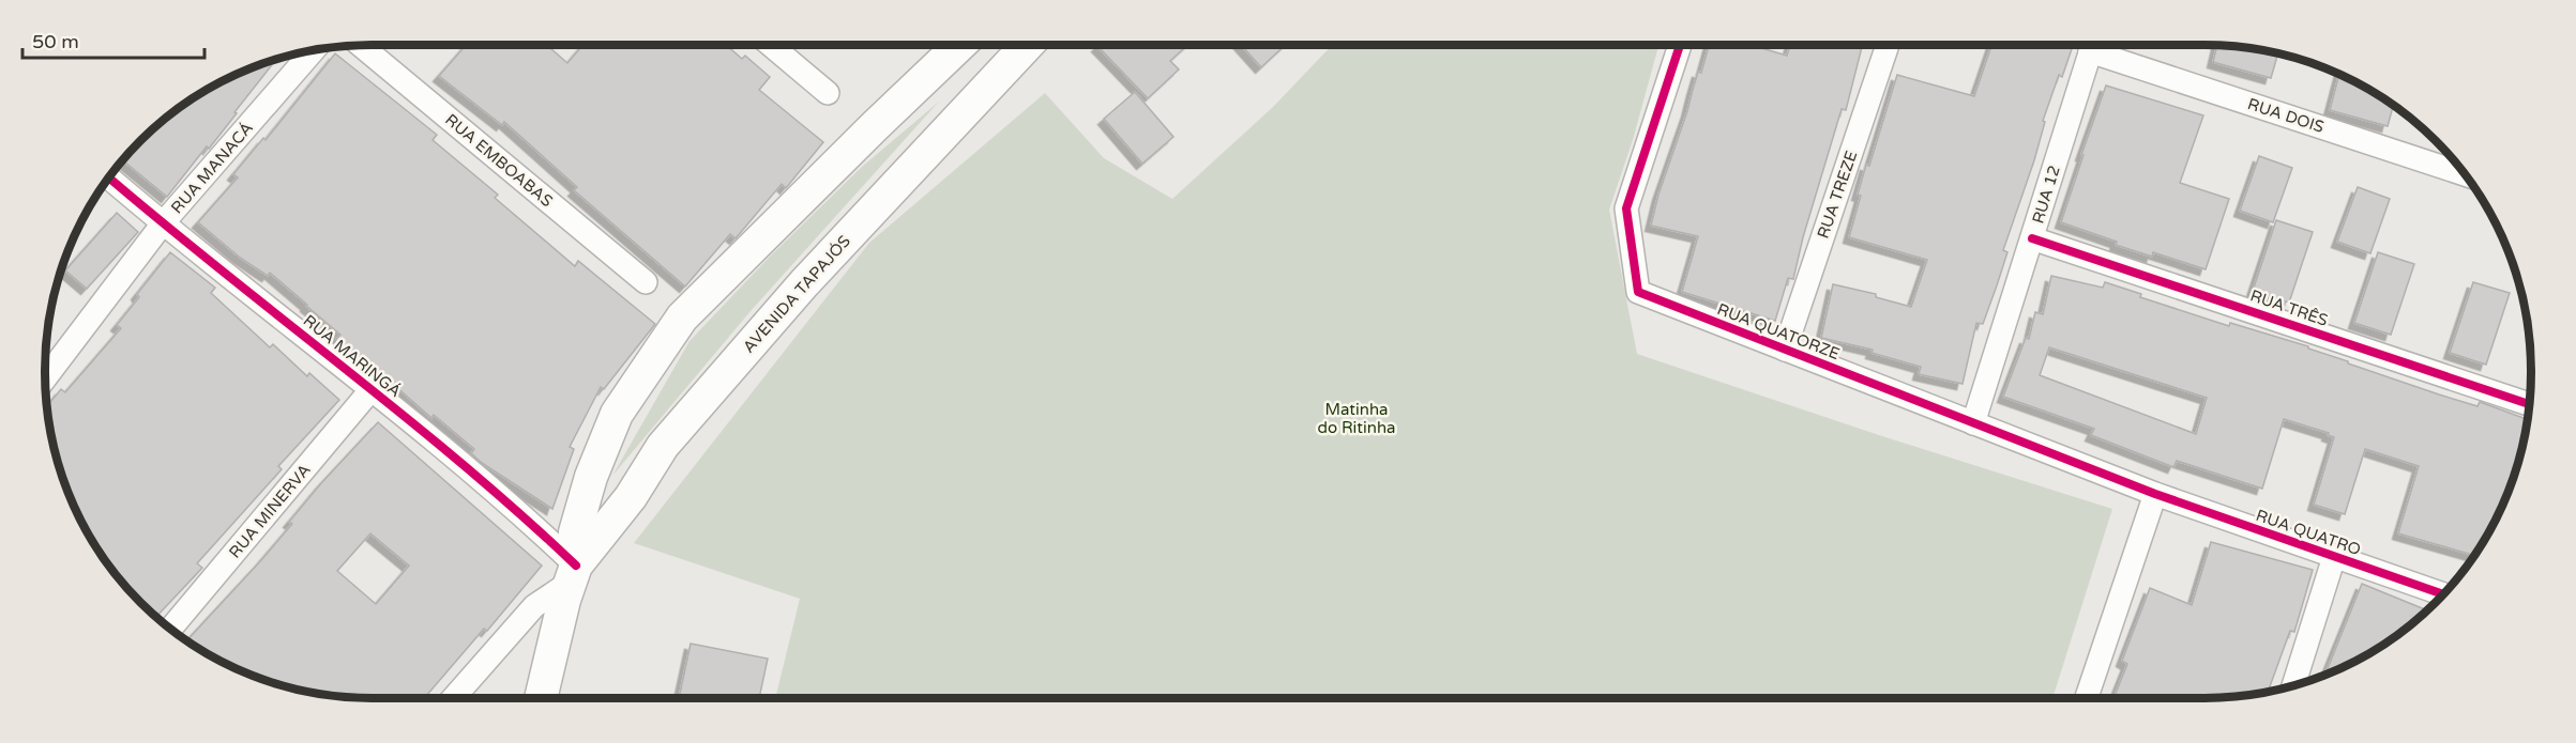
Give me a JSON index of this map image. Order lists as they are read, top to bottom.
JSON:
{
  "streets": {
    "main road": ["AVENIDA TAPAJÓS"],
    "street": [
      "RUA DOIS",
      "RUA EMBOABAS",
      "RUA MANACÁ",
      "RUA TREZE",
      "RUA 12",
      "RUA TRÊS",
      "RUA QUATORZE",
      "RUA MARINGÁ",
      "RUA MINERVA",
      "RUA QUATRO"
    ]
  },
  "crossings": [
    ["RUA DOIS", "RUA 12"],
    ["RUA MANACÁ", "RUA MARINGÁ"],
    ["RUA TREZE", "RUA QUATORZE"],
    ["RUA 12", "RUA TRÊS"],
    ["RUA 12", "RUA QUATORZE"],
    ["AVENIDA TAPAJÓS", "RUA MARINGÁ"],
    ["RUA QUATORZE", "RUA QUATRO"],
    ["RUA MARINGÁ", "RUA MINERVA"]
  ],
  "parks": ["Matinha do Ritinha"],
  "scale_bar": "50 m"
}
